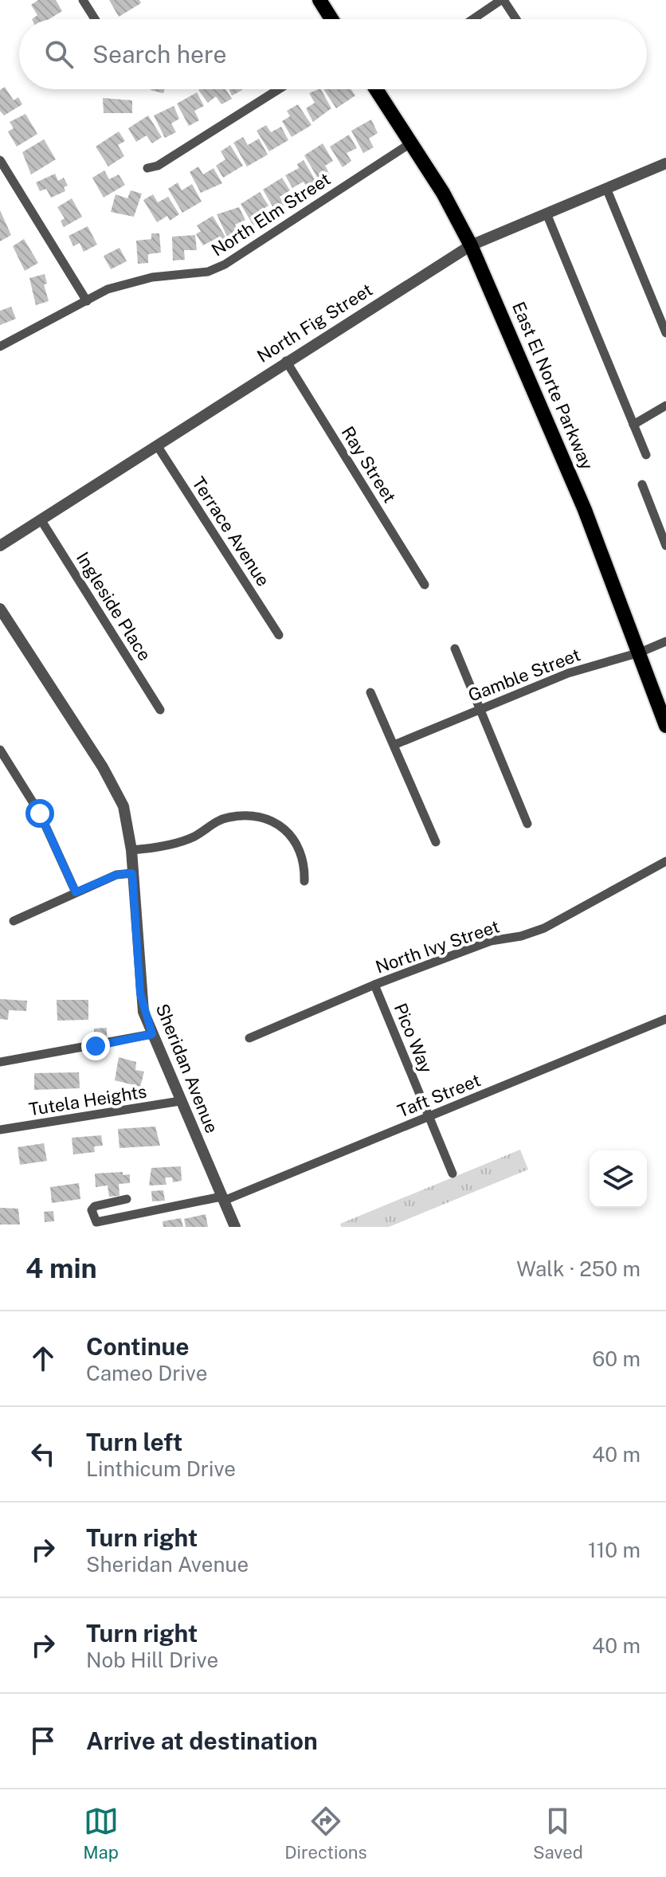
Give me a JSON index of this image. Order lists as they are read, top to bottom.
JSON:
{
  "streets": {
    "main road": ["East El Norte Parkway"],
    "street": [
      "North Elm Street",
      "North Fig Street",
      "Ray Street",
      "Terrace Avenue",
      "Ingleside Place",
      "Gamble Street",
      "North Ivy Street",
      "Pico Way",
      "Sheridan Avenue",
      "Taft Street",
      "Tutela Heights"
    ]
  },
  "crossings": [
    ["North Elm Street", "East El Norte Parkway"],
    ["North Fig Street", "East El Norte Parkway"],
    ["North Fig Street", "Ray Street"],
    ["North Fig Street", "Terrace Avenue"],
    ["North Fig Street", "Ingleside Place"],
    ["East El Norte Parkway", "Gamble Street"],
    ["North Ivy Street", "Pico Way"],
    ["Pico Way", "Taft Street"],
    ["Sheridan Avenue", "Taft Street"],
    ["Sheridan Avenue", "Tutela Heights"]
  ],
  "page": {
    "search": "Search here",
    "heading": ["4 min", "Walk · 250 m"],
    "list": [
      ["Continue", "Cameo Drive", "60 m"],
      ["Turn left", "Linthicum Drive", "40 m"],
      ["Turn right", "Sheridan Avenue", "110 m"],
      ["Turn right", "Nob Hill Drive", "40 m"],
      "Arrive at destination"
    ],
    "nav": ["Map", "Directions", "Saved"]
  }
}
